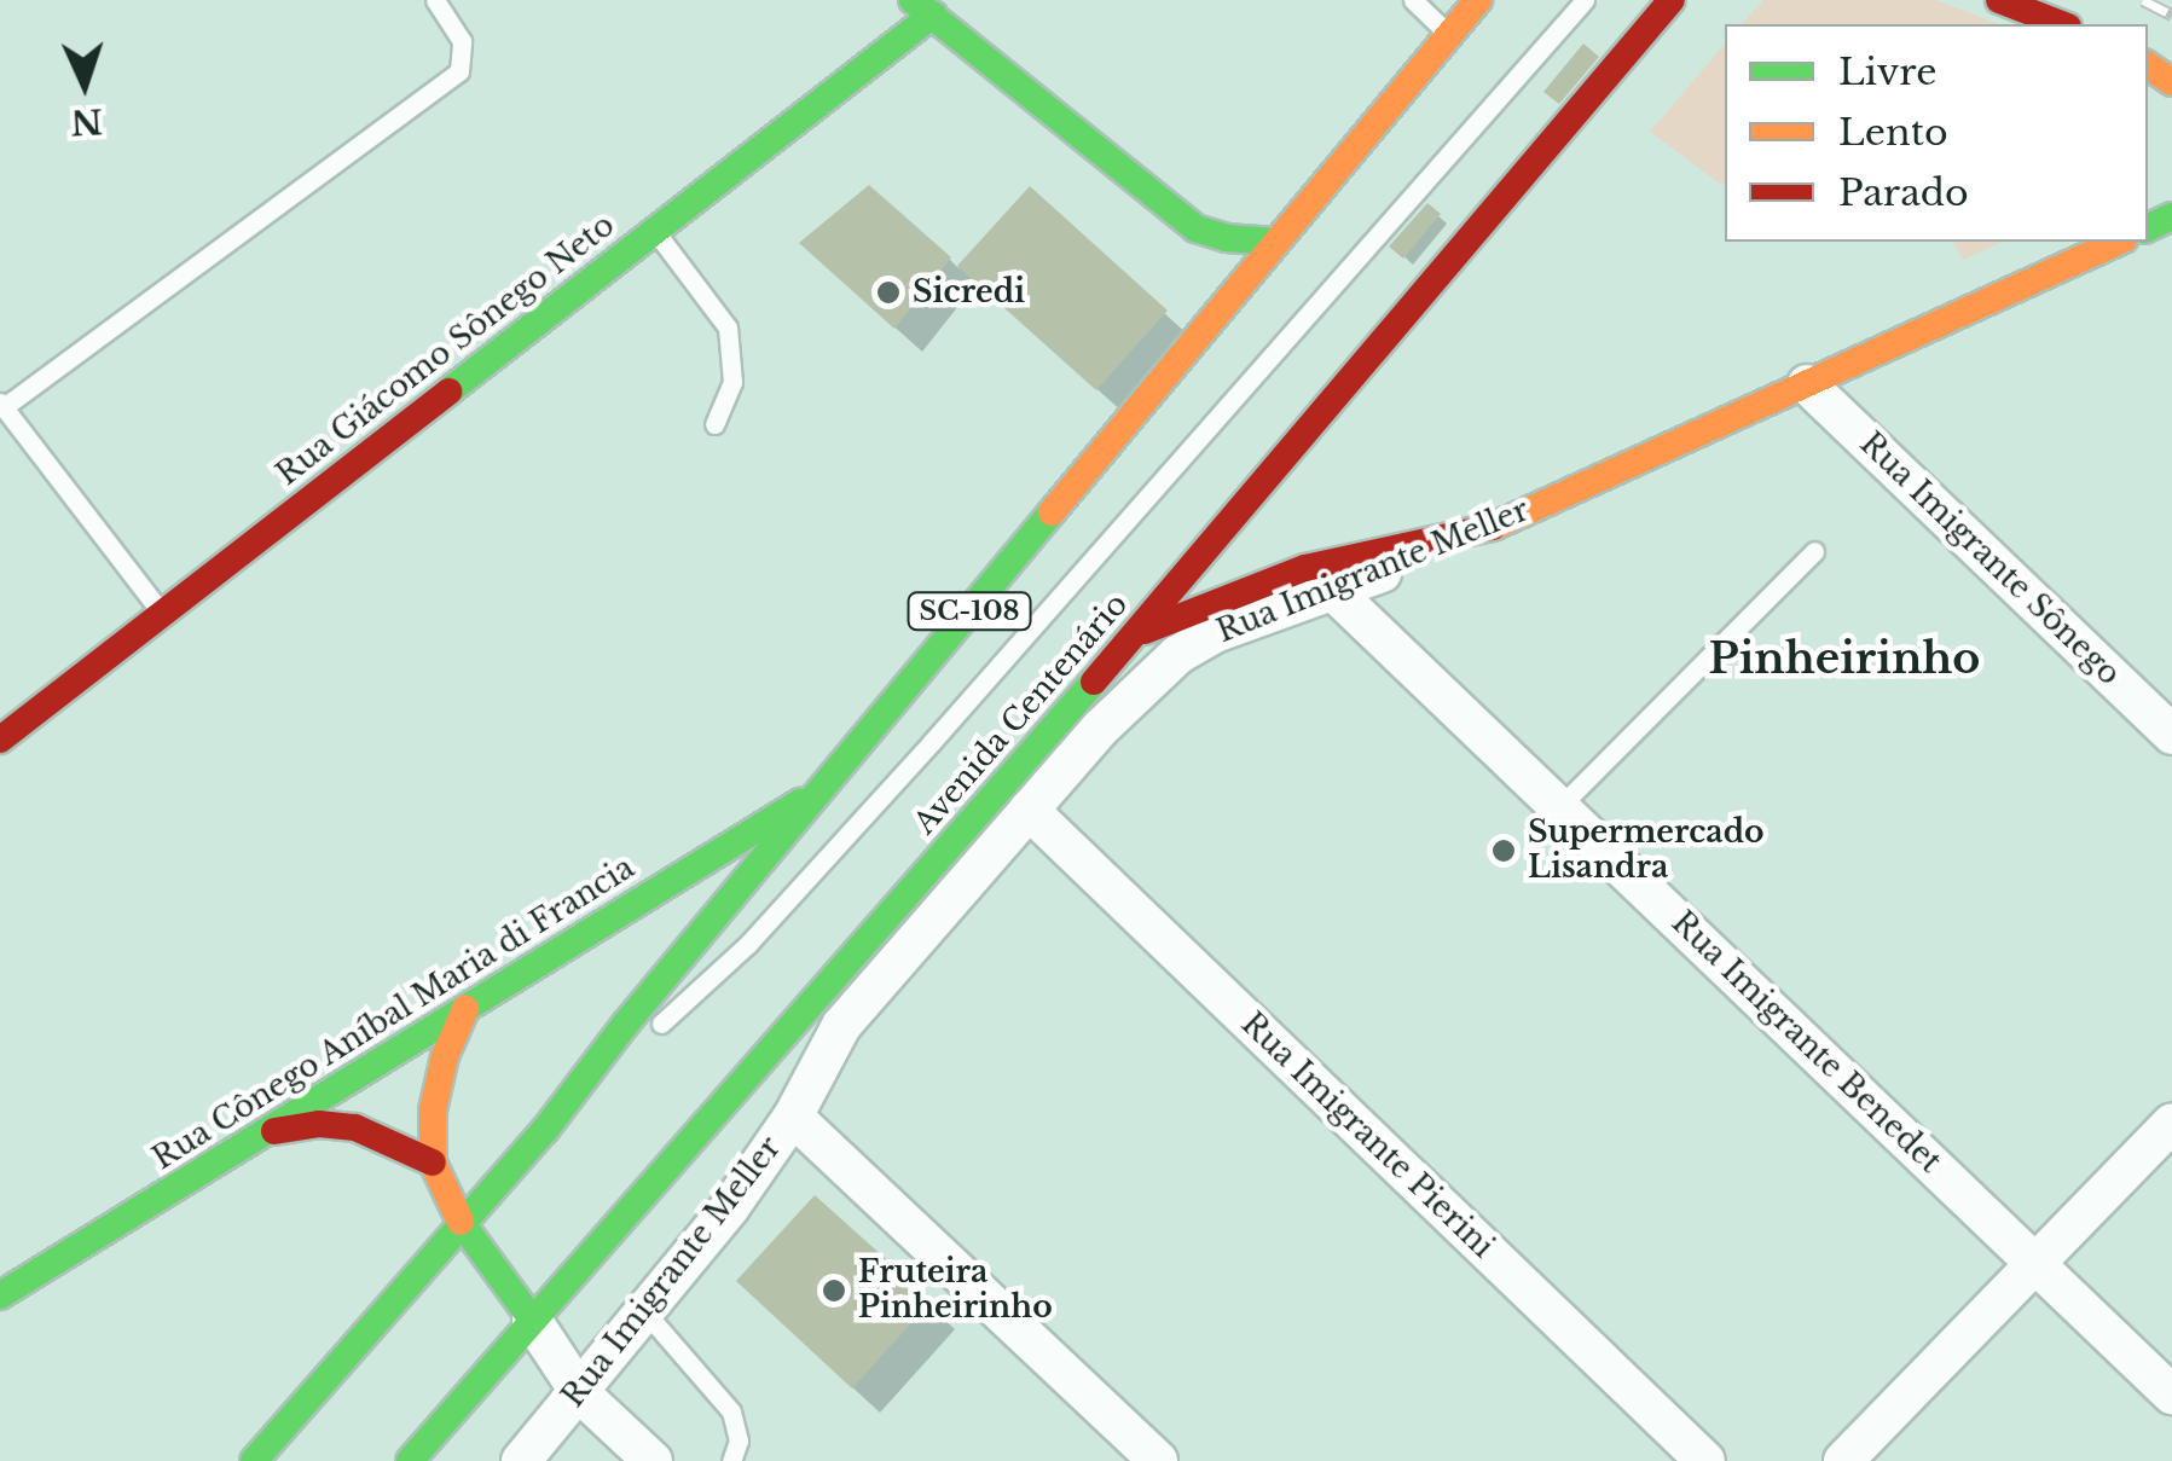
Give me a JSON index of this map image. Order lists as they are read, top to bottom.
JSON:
{
  "streets": {
    "main road": [
      "Rua Giácomo Sônego Neto",
      "Rua Imigrante Meller",
      "SC-108",
      "Avenida Centenário",
      "Rua Cônego Aníbal Maria di Francia"
    ],
    "street": ["Rua Imigrante Sônego", "Rua Imigrante Benedet", "Rua Imigrante Pierini"]
  },
  "crossings": [
    ["Rua Imigrante Sônego", "Rua Imigrante Meller"],
    ["Rua Imigrante Meller", "Rua Imigrante Benedet"],
    ["Rua Imigrante Meller", "Rua Imigrante Pierini"],
    ["SC-108", "Rua Cônego Aníbal Maria di Francia"]
  ],
  "districts": ["Pinheirinho"],
  "places": ["Sicredi", "Supermercado Lisandra", "Fruteira Pinheirinho"],
  "legend": ["Livre", "Lento", "Parado"],
  "north": "bottom"
}
